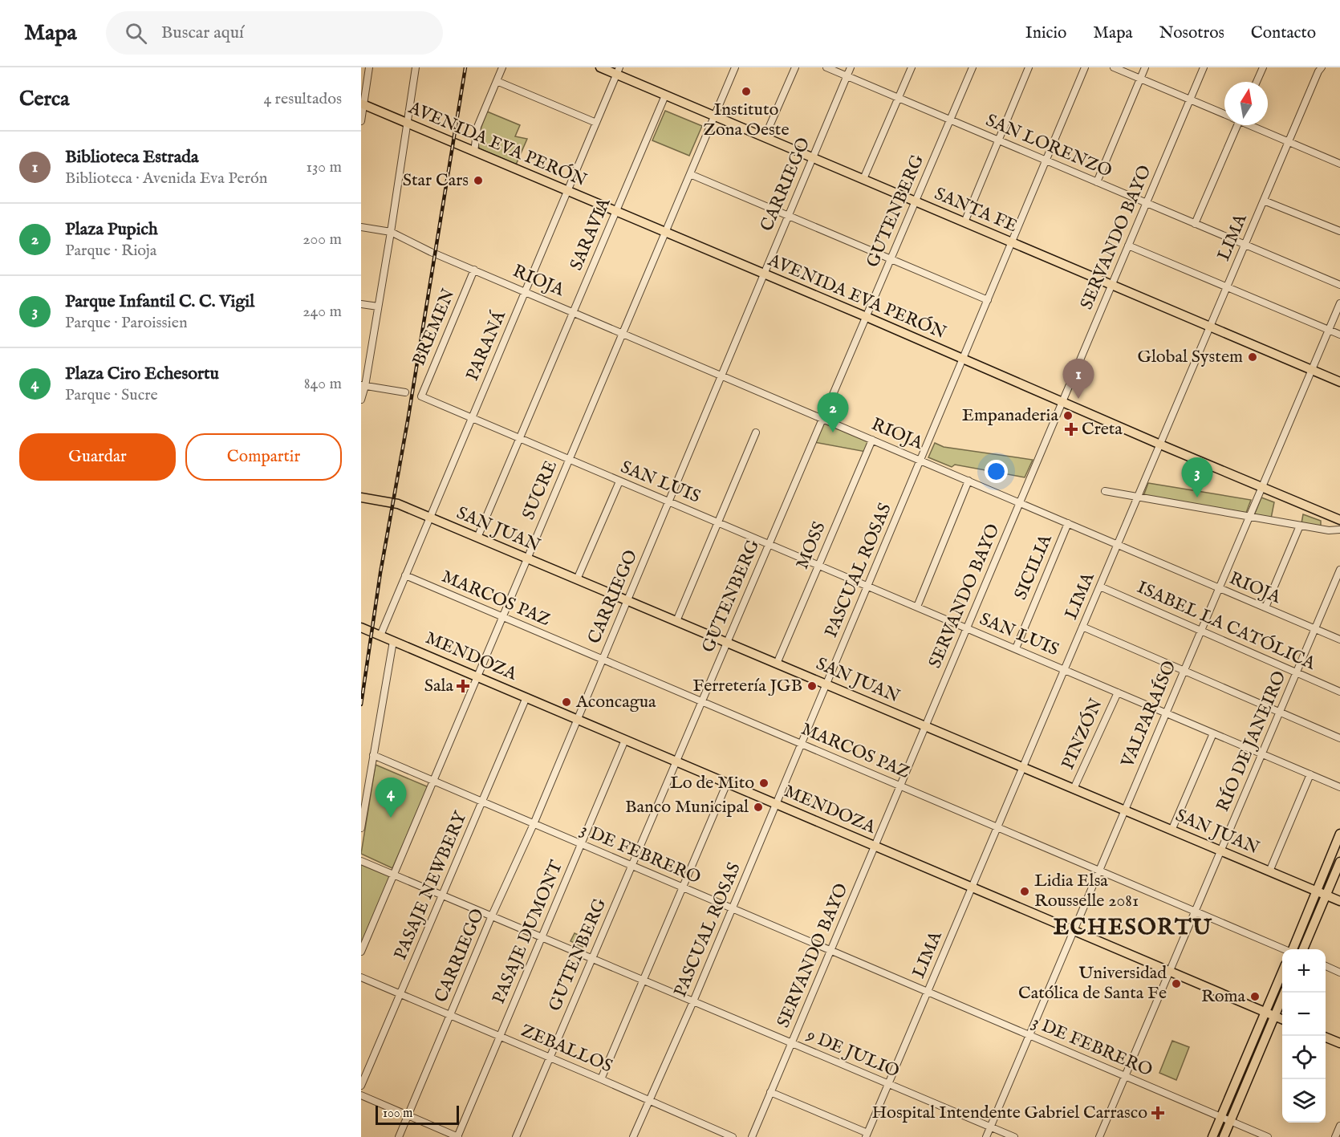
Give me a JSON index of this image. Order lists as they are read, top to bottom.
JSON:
{
  "streets": {
    "main road": [
      "AVENIDA EVA PERÓN",
      "SANTA FE",
      "SAN JUAN",
      "MENDOZA"
    ],
    "street": [
      "SAN LORENZO",
      "CARRIEGO",
      "GUTENBERG",
      "SARAVIA",
      "SERVANDO BAYO",
      "LIMA",
      "RIOJA",
      "BREMEN",
      "PARANÁ",
      "SAN LUIS",
      "SUCRE",
      "MOSS",
      "SICILIA",
      "PASCUAL ROSAS",
      "MARCOS PAZ",
      "ISABEL LA CATÓLICA",
      "VALPARAÍSO",
      "PINZÓN",
      "RÍO DE JANEIRO",
      "3 DE FEBRERO",
      "PASAJE NEWBERY",
      "PASAJE DUMONT",
      "ZEBALLOS",
      "9 DE JULIO"
    ]
  },
  "crossings": [
    ["AVENIDA EVA PERÓN", "CARRIEGO"],
    ["AVENIDA EVA PERÓN", "GUTENBERG"],
    ["AVENIDA EVA PERÓN", "SARAVIA"],
    ["AVENIDA EVA PERÓN", "SERVANDO BAYO"],
    ["AVENIDA EVA PERÓN", "LIMA"],
    ["AVENIDA EVA PERÓN", "PARANÁ"],
    ["AVENIDA EVA PERÓN", "SUCRE"],
    ["AVENIDA EVA PERÓN", "PASCUAL ROSAS"],
    ["AVENIDA EVA PERÓN", "VALPARAÍSO"],
    ["SAN LORENZO", "CARRIEGO"],
    ["SAN LORENZO", "GUTENBERG"],
    ["SAN LORENZO", "SERVANDO BAYO"],
    ["SAN LORENZO", "LIMA"],
    ["SAN LORENZO", "PASCUAL ROSAS"],
    ["CARRIEGO", "SANTA FE"],
    ["CARRIEGO", "RIOJA"],
    ["CARRIEGO", "SAN LUIS"],
    ["CARRIEGO", "SAN JUAN"],
    ["CARRIEGO", "MARCOS PAZ"],
    ["CARRIEGO", "MENDOZA"],
    ["CARRIEGO", "3 DE FEBRERO"],
    ["CARRIEGO", "ZEBALLOS"],
    ["CARRIEGO", "9 DE JULIO"],
    ["SANTA FE", "GUTENBERG"],
    ["SANTA FE", "SARAVIA"],
    ["SANTA FE", "SERVANDO BAYO"],
    ["SANTA FE", "LIMA"],
    ["SANTA FE", "PARANÁ"],
    ["SANTA FE", "SUCRE"],
    ["SANTA FE", "PASCUAL ROSAS"],
    ["SANTA FE", "VALPARAÍSO"],
    ["GUTENBERG", "RIOJA"],
    ["GUTENBERG", "SAN LUIS"],
    ["GUTENBERG", "SAN JUAN"],
    ["GUTENBERG", "MARCOS PAZ"],
    ["GUTENBERG", "MENDOZA"],
    ["GUTENBERG", "3 DE FEBRERO"],
    ["GUTENBERG", "ZEBALLOS"],
    ["GUTENBERG", "9 DE JULIO"],
    ["SARAVIA", "RIOJA"],
    ["SARAVIA", "SAN LUIS"],
    ["SARAVIA", "SAN JUAN"],
    ["SERVANDO BAYO", "RIOJA"],
    ["SERVANDO BAYO", "SAN LUIS"],
    ["SERVANDO BAYO", "SAN JUAN"],
    ["SERVANDO BAYO", "MARCOS PAZ"],
    ["SERVANDO BAYO", "MENDOZA"],
    ["SERVANDO BAYO", "3 DE FEBRERO"],
    ["SERVANDO BAYO", "9 DE JULIO"],
    ["LIMA", "RIOJA"],
    ["LIMA", "SAN LUIS"],
    ["LIMA", "SAN JUAN"],
    ["LIMA", "MARCOS PAZ"],
    ["LIMA", "ISABEL LA CATÓLICA"],
    ["LIMA", "MENDOZA"],
    ["LIMA", "3 DE FEBRERO"],
    ["LIMA", "9 DE JULIO"],
    ["RIOJA", "BREMEN"],
    ["RIOJA", "PARANÁ"],
    ["RIOJA", "SUCRE"],
    ["RIOJA", "MOSS"],
    ["RIOJA", "SICILIA"],
    ["RIOJA", "PASCUAL ROSAS"],
    ["RIOJA", "VALPARAÍSO"],
    ["RIOJA", "RÍO DE JANEIRO"],
    ["BREMEN", "SAN LUIS"],
    ["PARANÁ", "SAN LUIS"],
    ["PARANÁ", "SAN JUAN"],
    ["PARANÁ", "MARCOS PAZ"],
    ["PARANÁ", "MENDOZA"],
    ["SAN LUIS", "SUCRE"],
    ["SAN LUIS", "MOSS"],
    ["SAN LUIS", "SICILIA"],
    ["SAN LUIS", "PASCUAL ROSAS"],
    ["SAN LUIS", "VALPARAÍSO"],
    ["SAN LUIS", "PINZÓN"],
    ["SAN LUIS", "RÍO DE JANEIRO"],
    ["SUCRE", "SAN JUAN"],
    ["SUCRE", "MARCOS PAZ"],
    ["SUCRE", "MENDOZA"],
    ["SUCRE", "3 DE FEBRERO"],
    ["SUCRE", "9 DE JULIO"],
    ["SAN JUAN", "MOSS"],
    ["SAN JUAN", "PASCUAL ROSAS"],
    ["SAN JUAN", "VALPARAÍSO"],
    ["SAN JUAN", "PINZÓN"],
    ["SAN JUAN", "RÍO DE JANEIRO"],
    ["PASCUAL ROSAS", "MARCOS PAZ"],
    ["PASCUAL ROSAS", "MENDOZA"],
    ["PASCUAL ROSAS", "3 DE FEBRERO"],
    ["PASCUAL ROSAS", "ZEBALLOS"],
    ["PASCUAL ROSAS", "9 DE JULIO"],
    ["MARCOS PAZ", "VALPARAÍSO"],
    ["MARCOS PAZ", "RÍO DE JANEIRO"],
    ["ISABEL LA CATÓLICA", "VALPARAÍSO"],
    ["ISABEL LA CATÓLICA", "RÍO DE JANEIRO"],
    ["MENDOZA", "VALPARAÍSO"],
    ["MENDOZA", "RÍO DE JANEIRO"],
    ["MENDOZA", "PASAJE NEWBERY"],
    ["MENDOZA", "PASAJE DUMONT"],
    ["VALPARAÍSO", "3 DE FEBRERO"],
    ["VALPARAÍSO", "9 DE JULIO"],
    ["RÍO DE JANEIRO", "3 DE FEBRERO"],
    ["3 DE FEBRERO", "PASAJE NEWBERY"],
    ["3 DE FEBRERO", "PASAJE DUMONT"],
    ["PASAJE NEWBERY", "ZEBALLOS"],
    ["PASAJE NEWBERY", "9 DE JULIO"],
    ["PASAJE DUMONT", "ZEBALLOS"],
    ["PASAJE DUMONT", "9 DE JULIO"]
  ],
  "districts": ["ECHESORTU"],
  "places": {
    "other": [
      "Instituto Zona Oeste",
      "Star Cars",
      "Global System",
      "Empanaderia",
      "Ferretería JGB",
      "Aconcagua",
      "Lo de Mito",
      "Banco Municipal",
      "Lidia Elsa Rousselle 2081",
      "Universidad Católica de Santa Fe",
      "Roma"
    ],
    "health": ["Creta", "Sala", "Hospital Intendente Gabriel Carrasco"]
  },
  "scale_bar": "100 m",
  "north": "top",
  "page": {
    "header": "Mapa",
    "search": "Buscar aquí",
    "nav": [
      "Inicio",
      "Mapa",
      "Nosotros",
      "Contacto"
    ],
    "heading": ["Cerca", "4 resultados"],
    "list": [
      {
        "mark": "1",
        "name": "Biblioteca Estrada",
        "note": "Biblioteca · Avenida Eva Perón",
        "value": "130 m"
      },
      {
        "mark": "2",
        "name": "Plaza Pupich",
        "note": "Parque · Rioja",
        "value": "200 m"
      },
      {
        "mark": "3",
        "name": "Parque Infantil C. C. Vigil",
        "note": "Parque · Paroissien",
        "value": "240 m"
      },
      {
        "mark": "4",
        "name": "Plaza Ciro Echesortu",
        "note": "Parque · Sucre",
        "value": "840 m"
      }
    ],
    "pins": [
      "1",
      "2",
      "3",
      "4"
    ],
    "buttons": ["Guardar", "Compartir"],
    "map_buttons": ["+", "−"],
    "scale": "100 m"
  }
}
